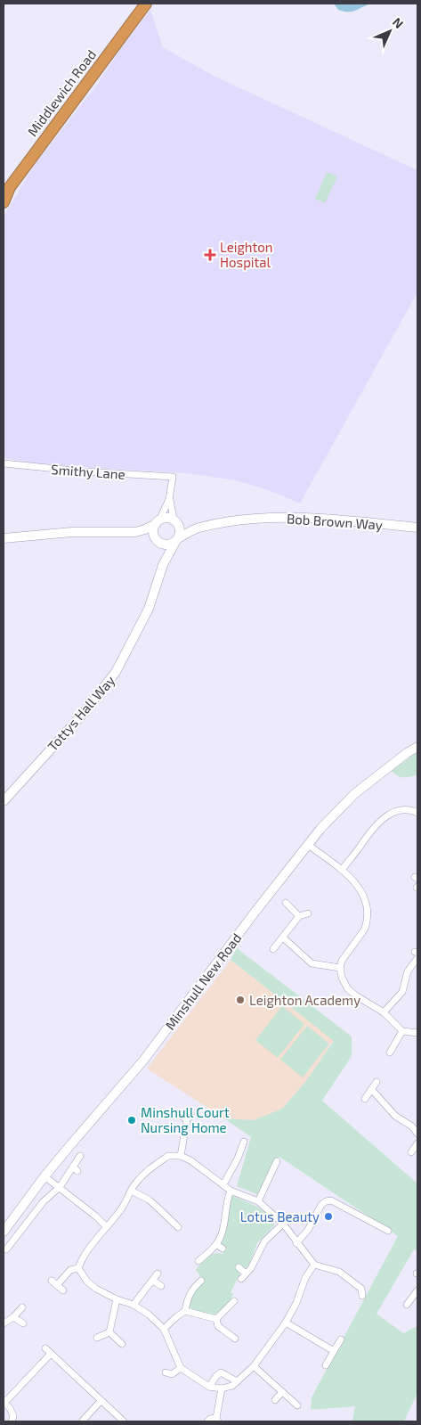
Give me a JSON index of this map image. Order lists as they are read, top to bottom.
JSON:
{
  "streets": {
    "highway": ["Middlewich Road"],
    "street": [
      "Smithy Lane",
      "Bob Brown Way",
      "Tottys Hall Way",
      "Minshull New Road"
    ]
  },
  "crossings": [
    ["Bob Brown Way", "Tottys Hall Way"]
  ],
  "places": {
    "health": ["Leighton Hospital"],
    "other": ["Leighton Academy", "Minshull Court Nursing Home", "Lotus Beauty"]
  },
  "north": "top right"
}
